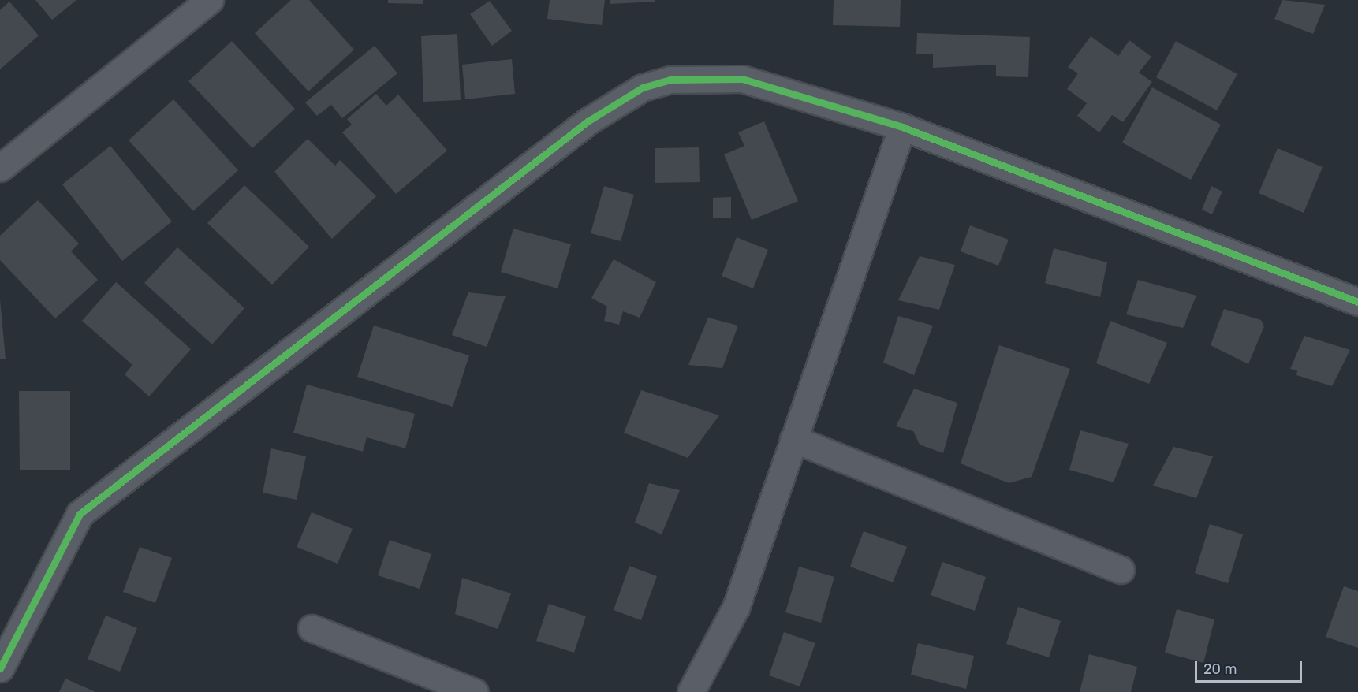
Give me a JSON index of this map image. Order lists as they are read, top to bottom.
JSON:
{
  "scale_bar": "20 m"
}
